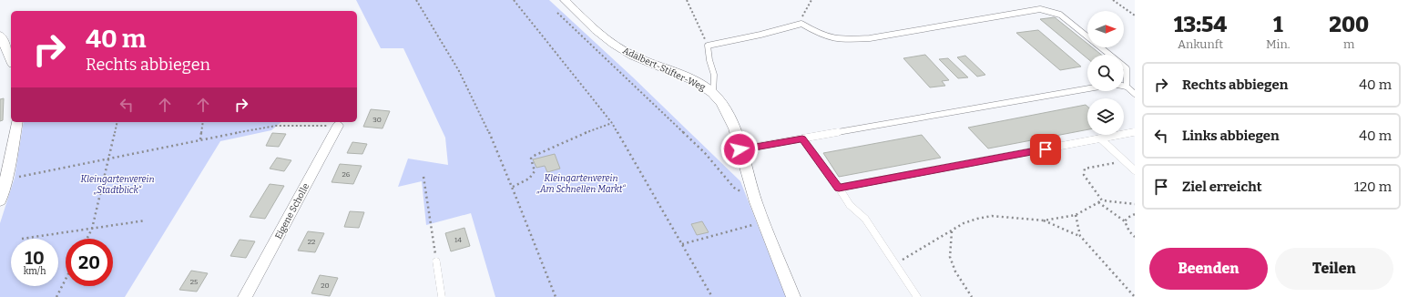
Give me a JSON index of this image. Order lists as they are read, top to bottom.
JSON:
{
  "streets": {
    "street": ["Adalbert-Stifter-Weg", "Eigene Scholle"]
  },
  "parks": ["Kleingartenverein „Am Schnellen Markt“", "Kleingartenverein „Stadtblick“"],
  "house_numbers": [
    "30",
    "26",
    "14",
    "22",
    "25",
    "20"
  ],
  "north": "right",
  "page": {
    "eta": [
      "13:54",
      "Ankunft",
      "1",
      "Min.",
      "200",
      "m"
    ],
    "turn": ["40 m", "Rechts abbiegen"],
    "list": [
      {
        "name": "Rechts abbiegen",
        "value": "40 m"
      },
      {
        "name": "Links abbiegen",
        "value": "40 m"
      },
      {
        "name": "Ziel erreicht",
        "value": "120 m"
      }
    ],
    "speed": "10 km/h",
    "limit": "20",
    "buttons": ["Beenden", "Teilen"]
  }
}
